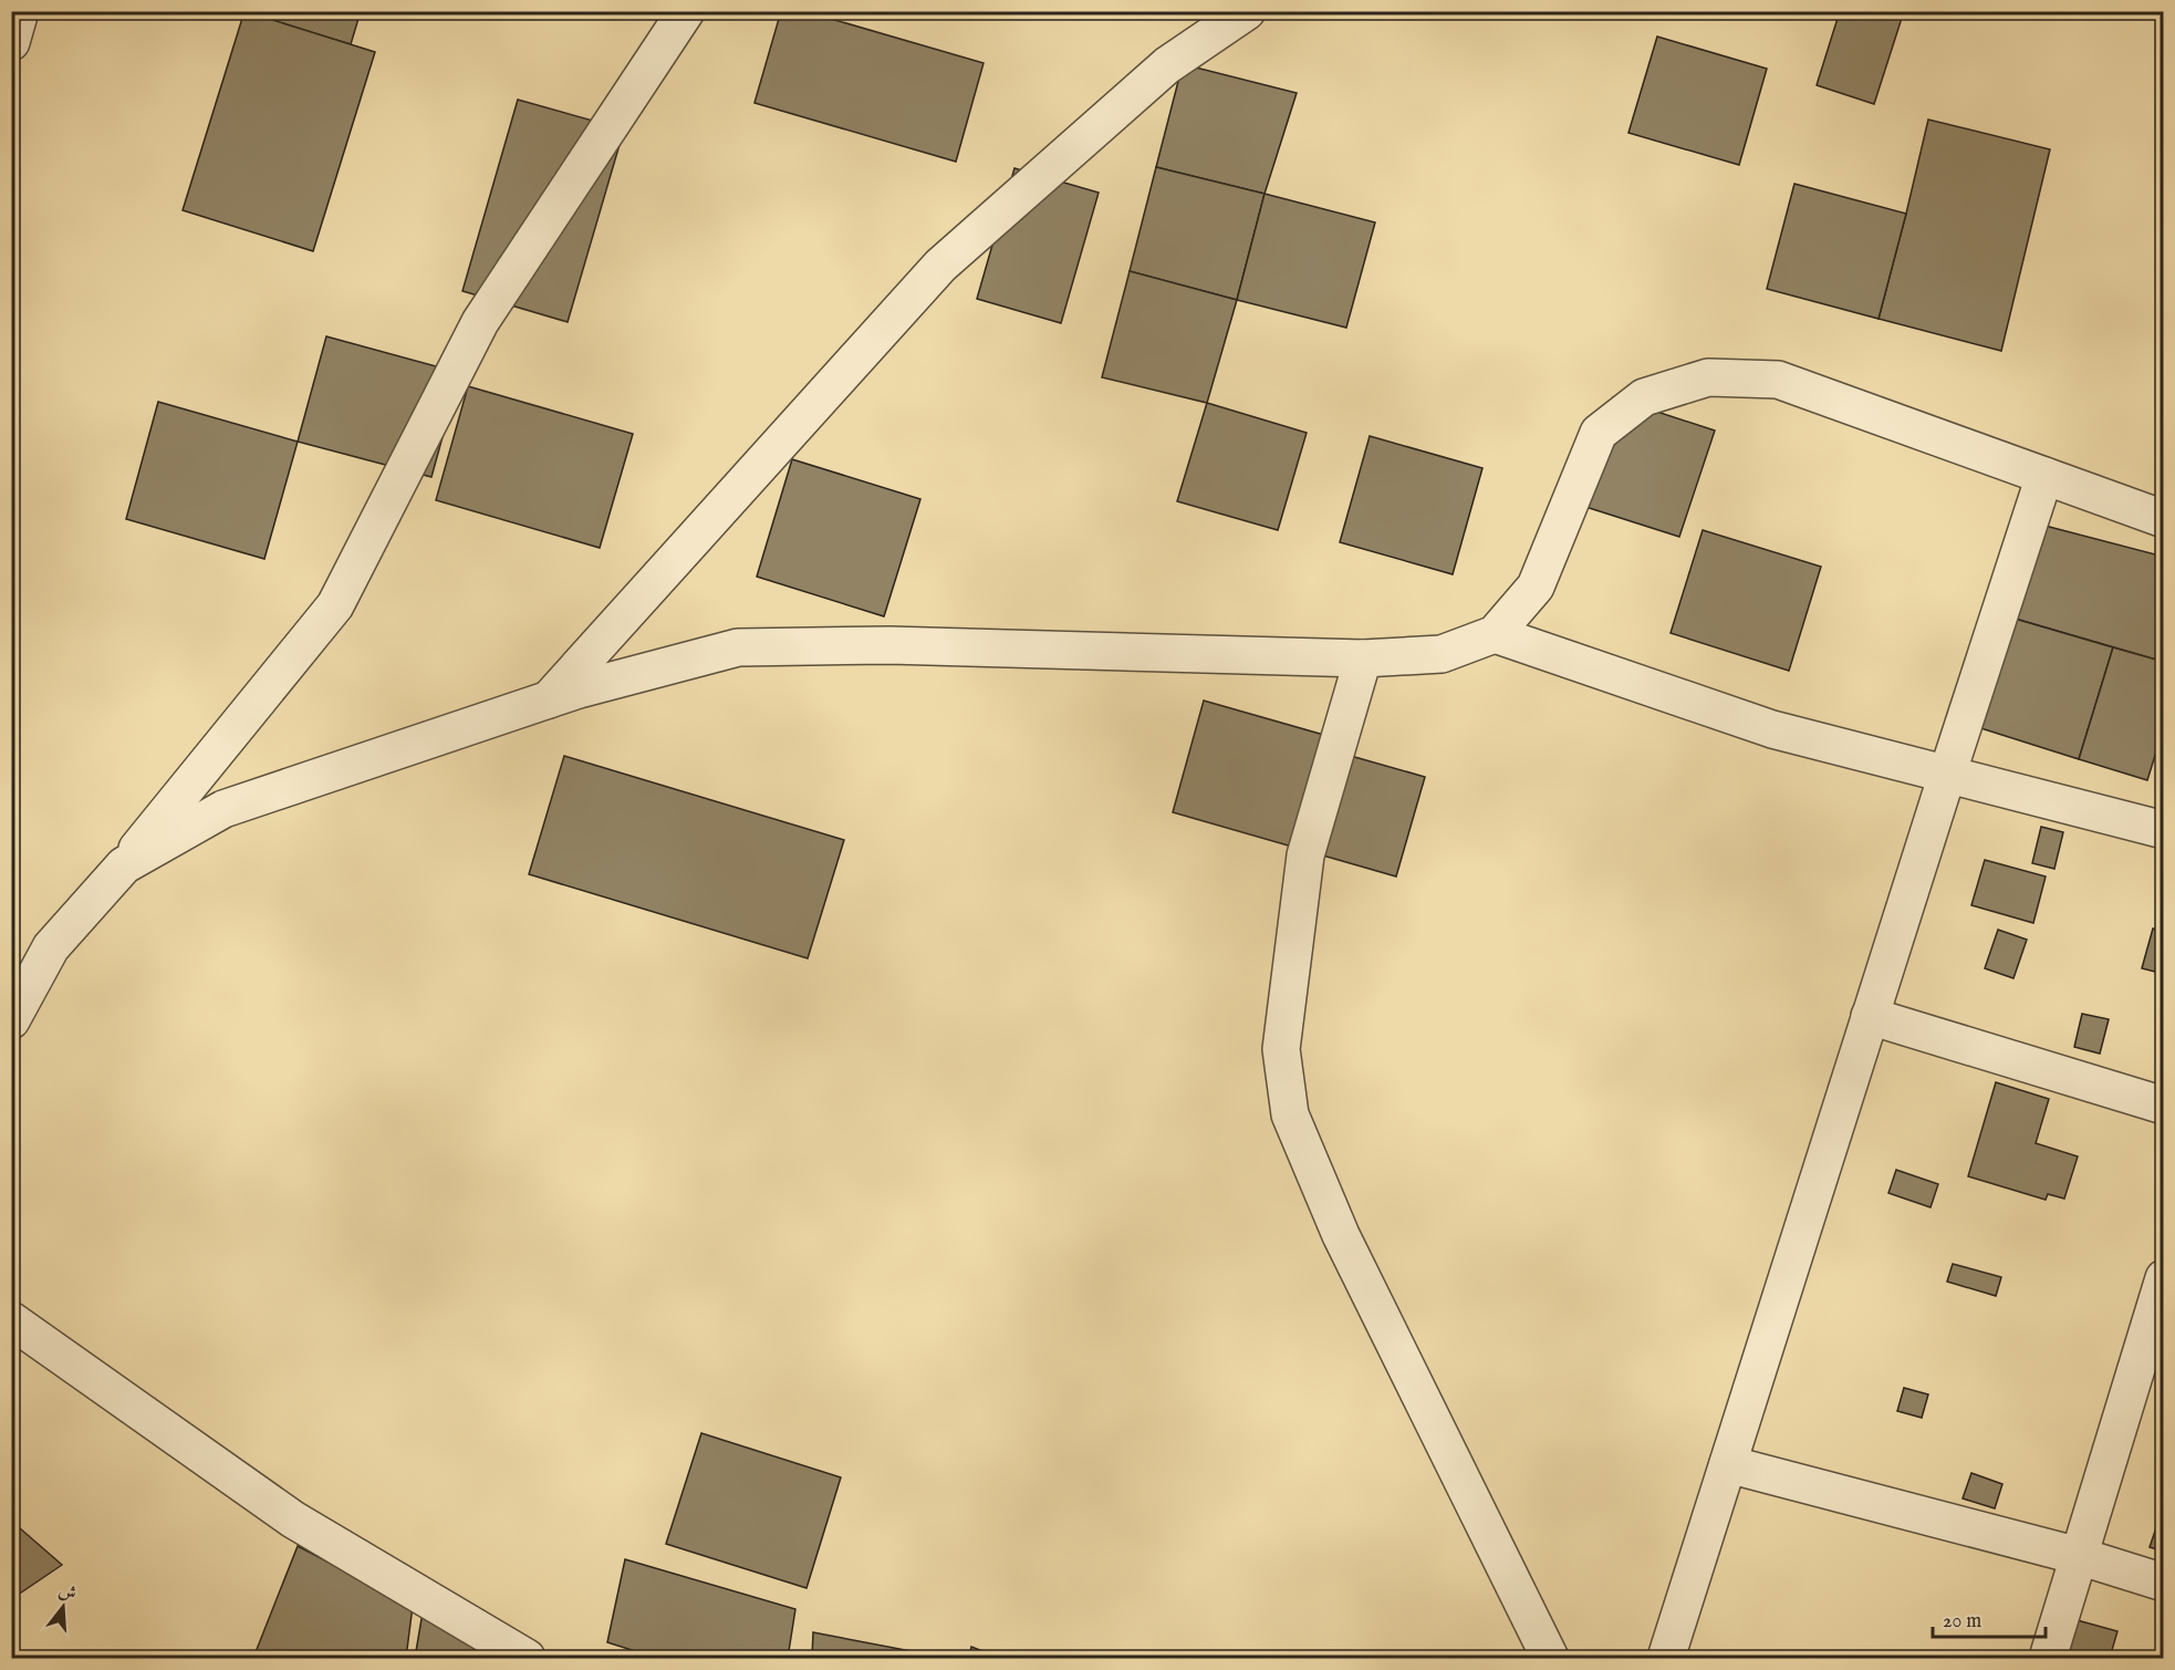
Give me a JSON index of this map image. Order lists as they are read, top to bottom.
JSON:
{
  "scale_bar": "20 m",
  "north": "top"
}
